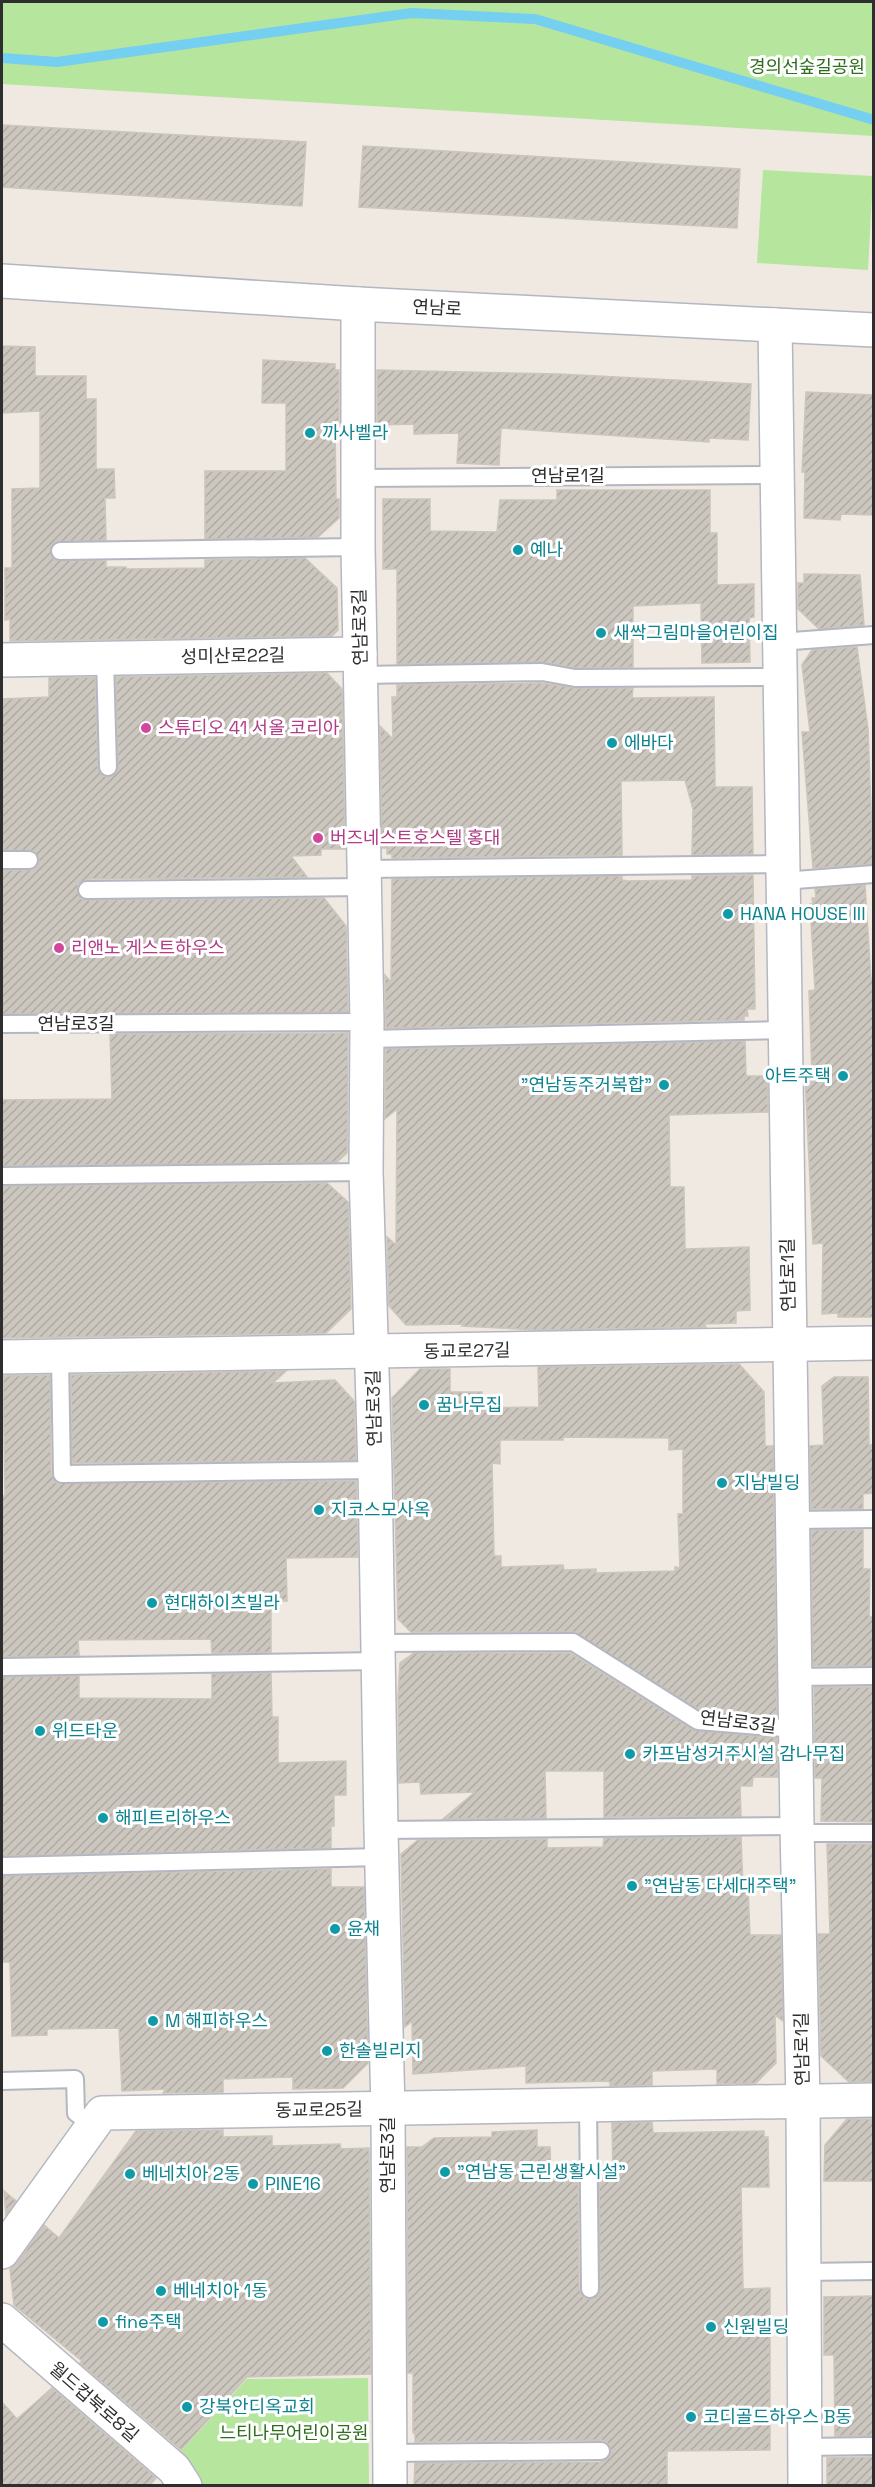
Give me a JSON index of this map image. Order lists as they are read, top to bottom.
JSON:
{
  "streets": {
    "street": [
      "연남로",
      "연남로1길",
      "연남로3길",
      "성미산로22길",
      "동교로27길",
      "동교로25길",
      "월드컵북로8길"
    ]
  },
  "crossings": [
    ["연남로", "연남로1길"],
    ["연남로", "연남로3길"],
    ["연남로1길", "연남로3길"],
    ["연남로1길", "동교로27길"],
    ["연남로1길", "동교로25길"],
    ["연남로3길", "성미산로22길"],
    ["연남로3길", "동교로27길"],
    ["연남로3길", "동교로25길"]
  ],
  "parks": ["경의선숲길공원", "느티나무어린이공원"],
  "places": [
    "까사벨라",
    "예나",
    "새싹그림마을어린이집",
    "스튜디오 41 서올 코리아",
    "에바다",
    "버즈네스트호스텔 홍대",
    "HANA HOUSE III",
    "리앤노 게스트하우스",
    "아트주택",
    "\"연남동주거복합\"",
    "꿈나무집",
    "지남빌딩",
    "지코스모사옥",
    "현대하이츠빌라",
    "위드타운",
    "카프남성거주시설 감나무집",
    "해피트리하우스",
    "\"연남동 다세대주택\"",
    "윤채",
    "M 해피하우스",
    "한솔빌리지",
    "\"연남동 근린생활시설\"",
    "베네치아 2동",
    "PINE16",
    "베네치아 1동",
    "fine주택",
    "신원빌딩",
    "강북안디옥교회",
    "코디골드하우스 B동"
  ]
}
